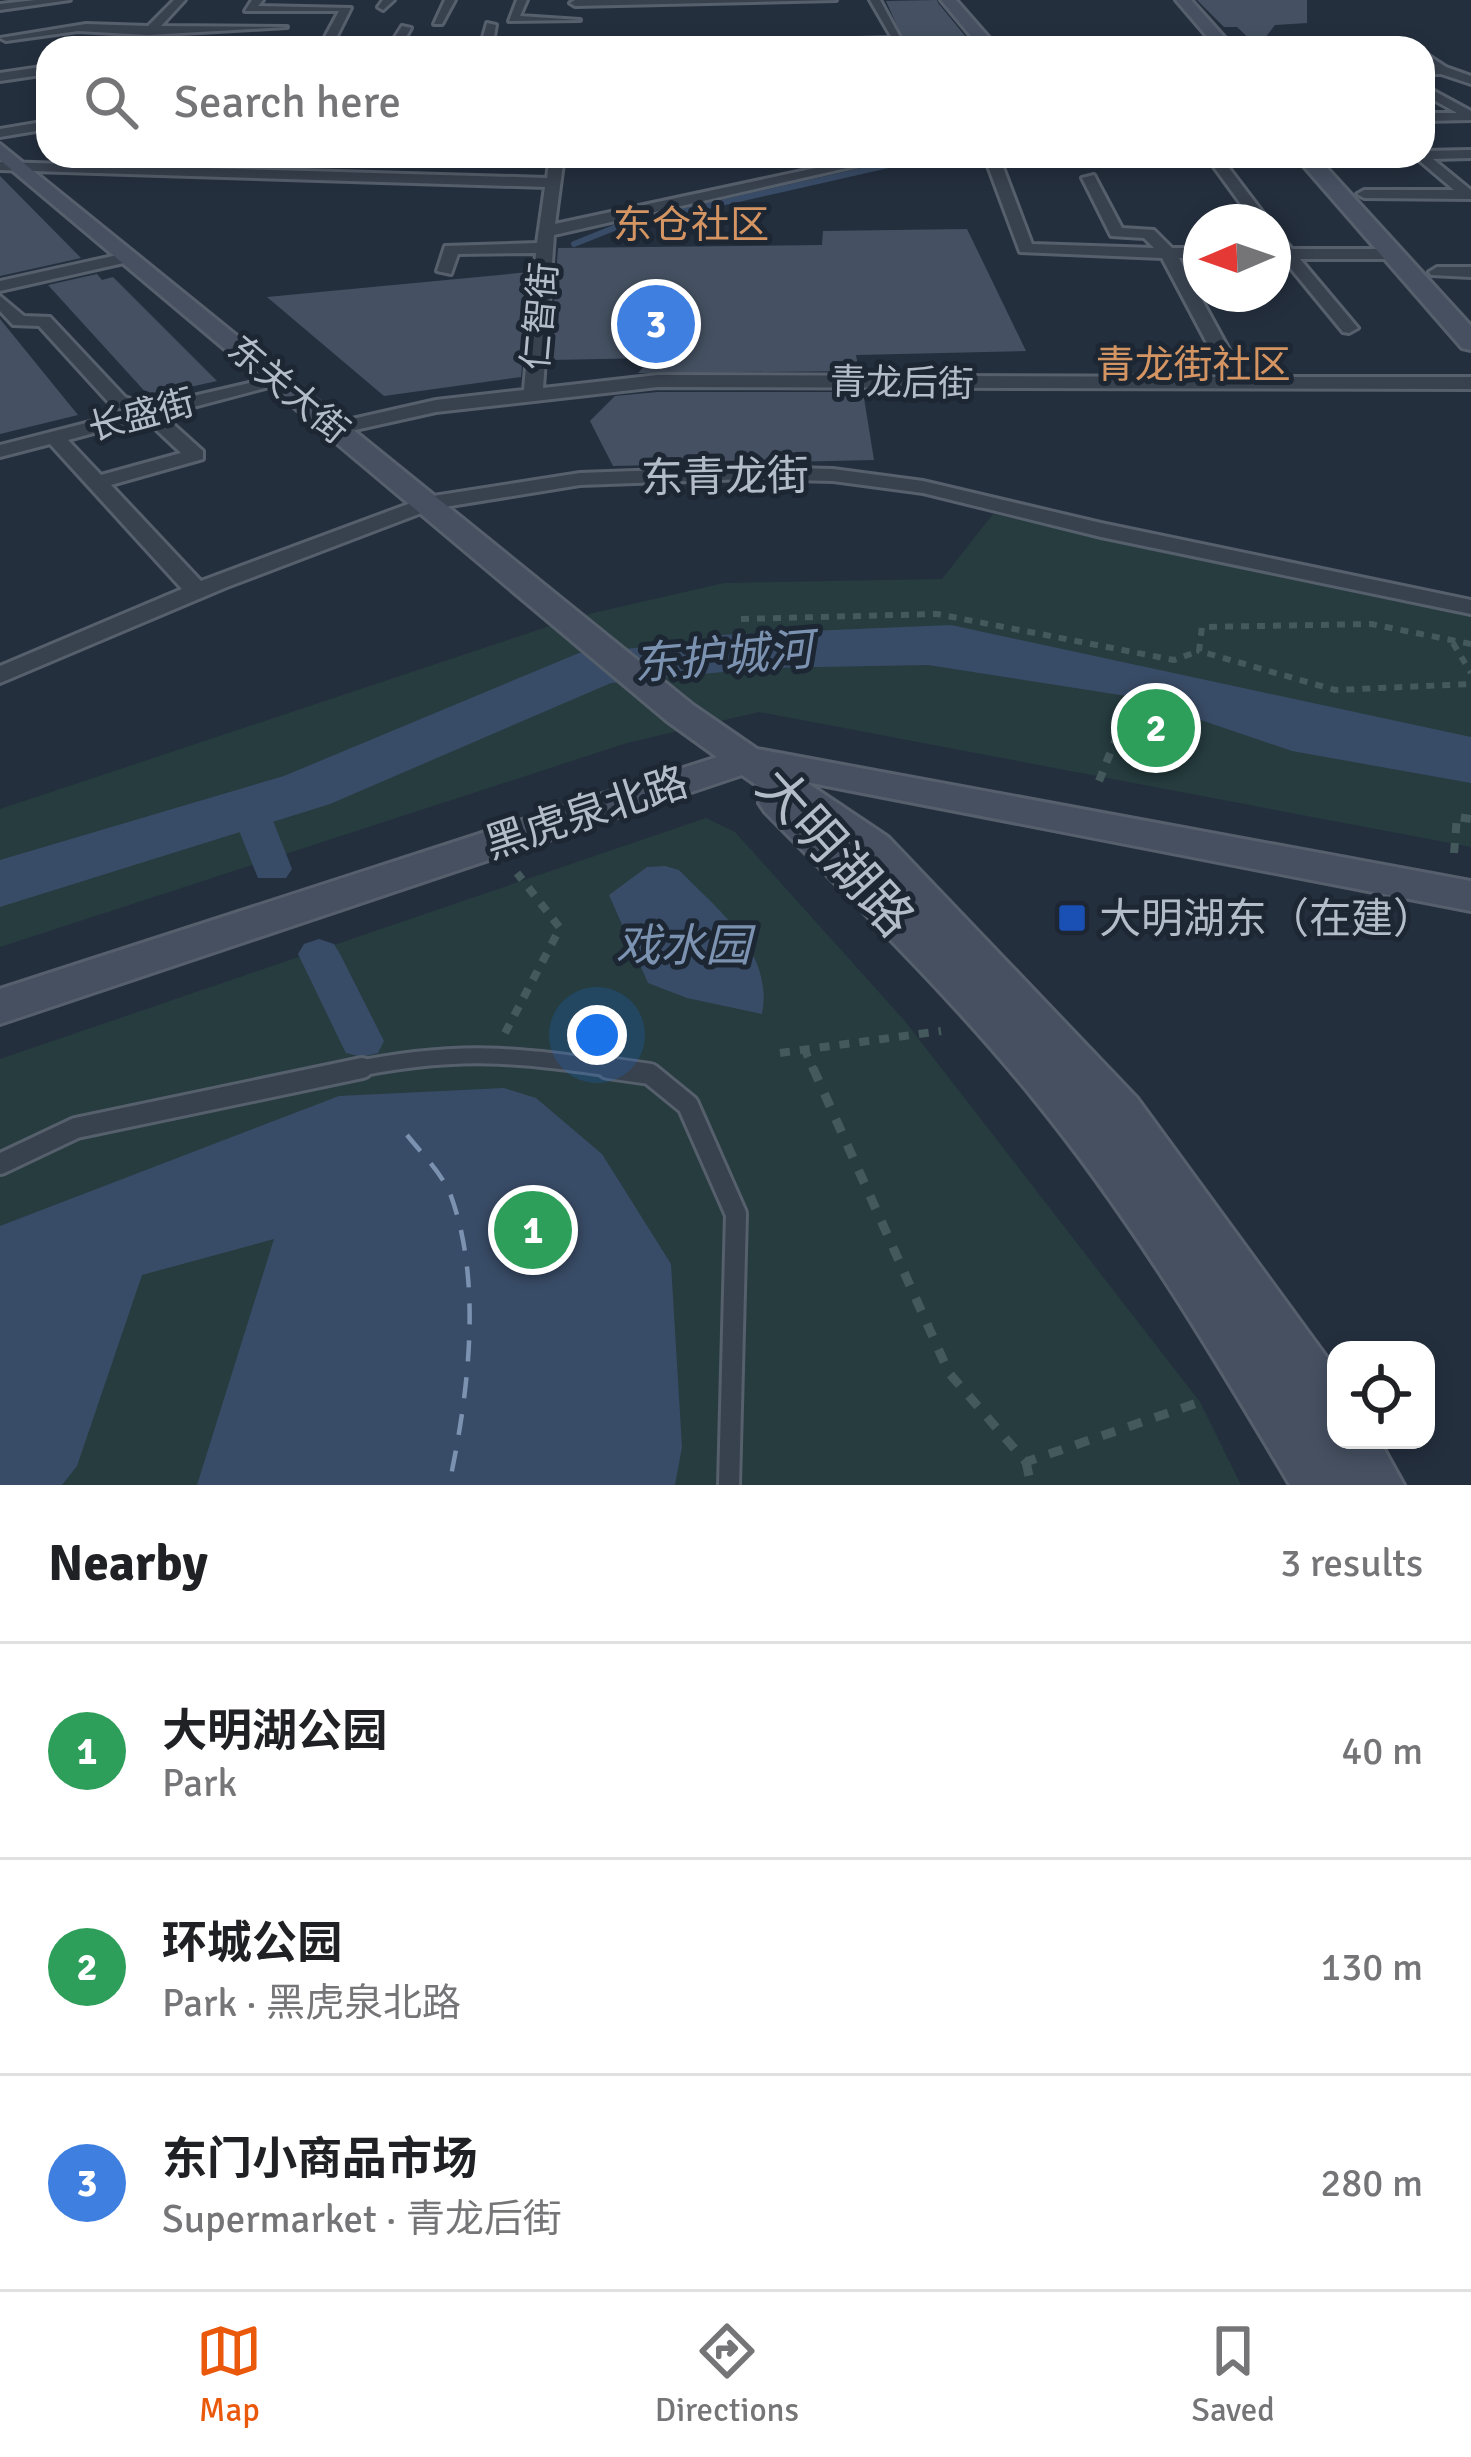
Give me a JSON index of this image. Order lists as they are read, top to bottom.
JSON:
{
  "streets": {
    "main road": ["东关大街", "黑虎泉北路", "大明湖路"],
    "street": [
      "仁智街",
      "青龙后街",
      "长盛街",
      "东青龙街"
    ]
  },
  "crossings": [
    ["仁智街", "青龙后街"],
    ["青龙后街", "东关大街"],
    ["东关大街", "长盛街"],
    ["东关大街", "东青龙街"],
    ["东关大街", "黑虎泉北路"],
    ["东关大街", "大明湖路"],
    ["黑虎泉北路", "大明湖路"]
  ],
  "districts": ["东仓社区", "青龙街社区"],
  "water": ["东护城河", "戏水园"],
  "places": {
    "transit": ["大明湖东（在建）"]
  },
  "north": "left",
  "page": {
    "search": "Search here",
    "pins": ["3", "2", "1"],
    "heading": ["Nearby", "3 results"],
    "list": [
      {
        "mark": "1",
        "name": "大明湖公园",
        "note": "Park",
        "value": "40 m"
      },
      {
        "mark": "2",
        "name": "环城公园",
        "note": "Park · 黑虎泉北路",
        "value": "130 m"
      },
      {
        "mark": "3",
        "name": "东门小商品市场",
        "note": "Supermarket · 青龙后街",
        "value": "280 m"
      }
    ],
    "nav": ["Map", "Directions", "Saved"]
  }
}
